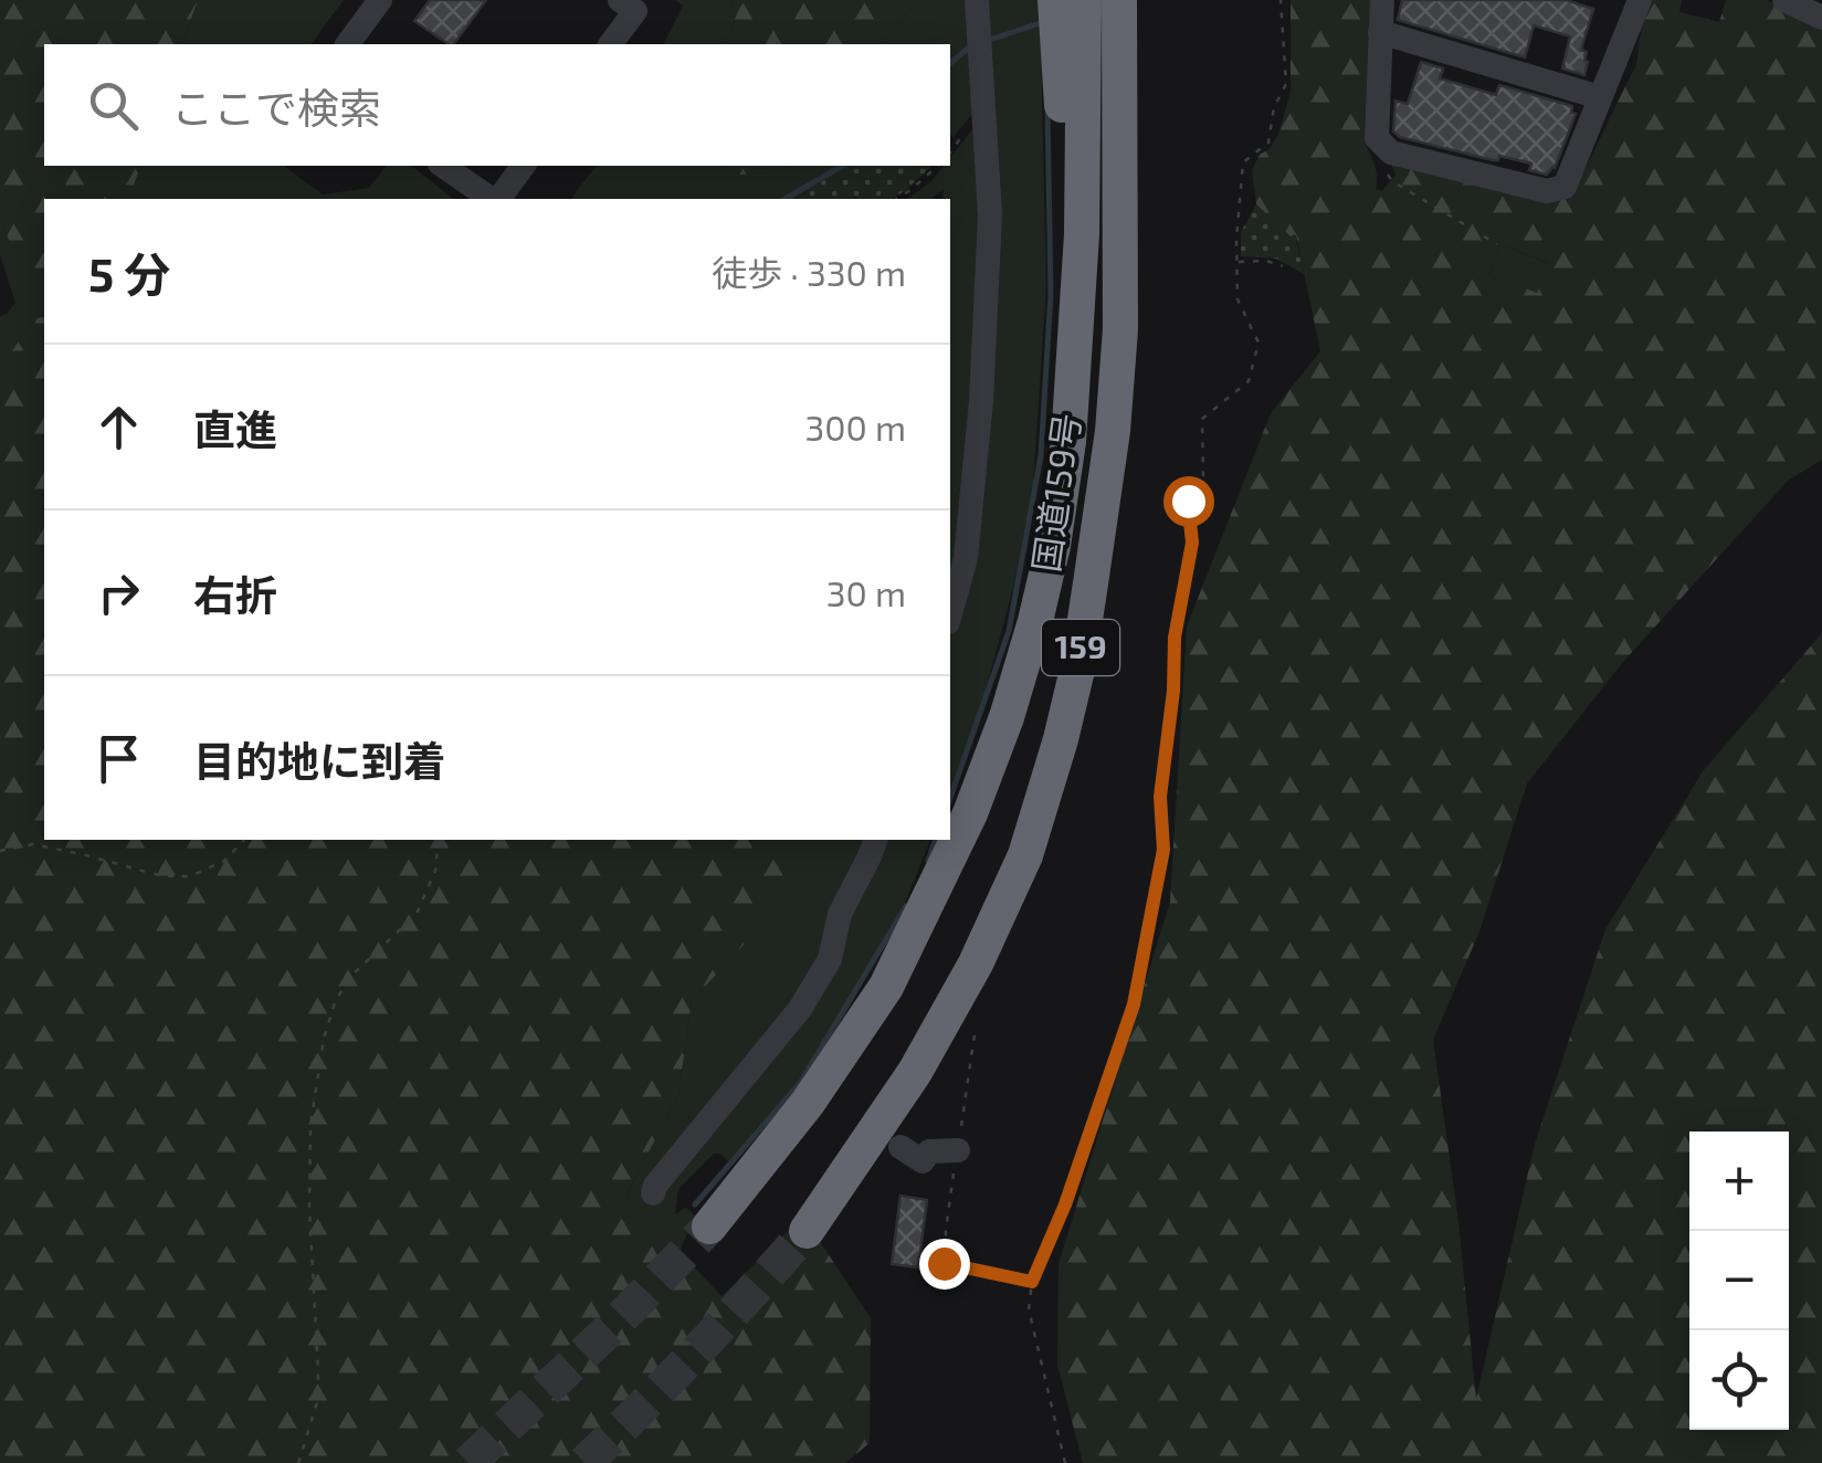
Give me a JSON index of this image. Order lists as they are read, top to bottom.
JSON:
{
  "streets": {
    "highway": ["国道159号", "159"]
  },
  "crossings": [
    ["国道159号", "159"]
  ],
  "page": {
    "search": "ここで検索",
    "heading": ["5 分", "徒歩 · 330 m"],
    "list": [
      ["直進", "300 m"],
      ["右折", "30 m"],
      "目的地に到着"
    ],
    "map_buttons": ["+", "−"]
  }
}
